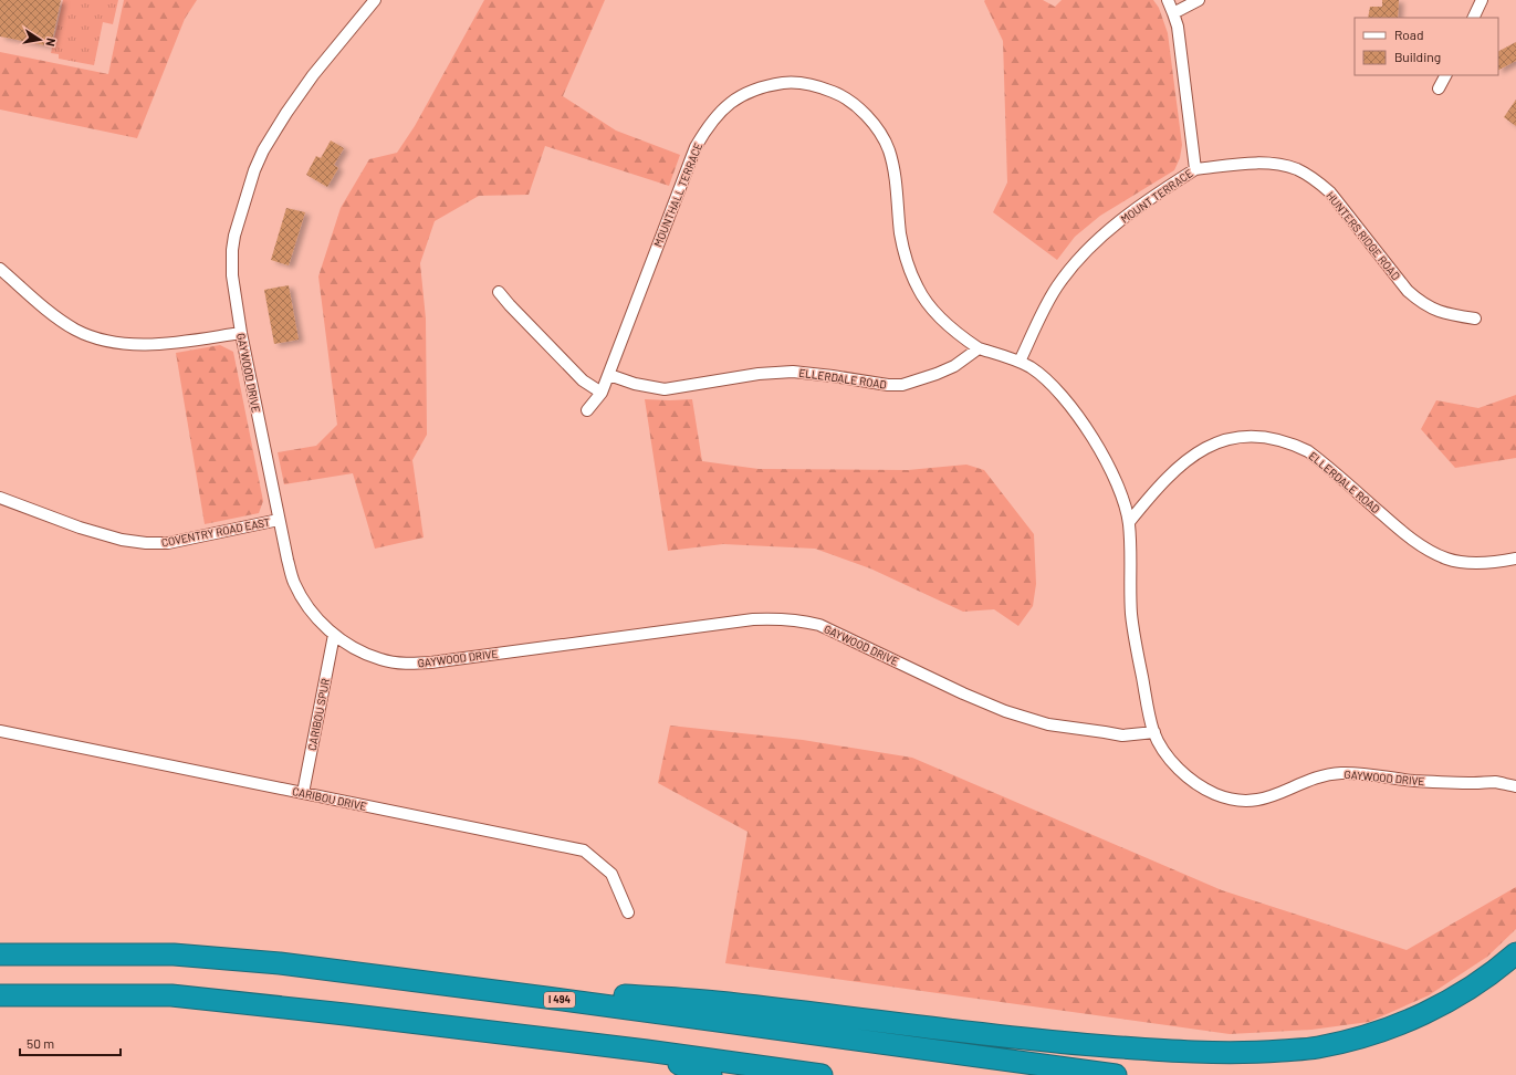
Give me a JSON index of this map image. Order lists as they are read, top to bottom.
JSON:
{
  "streets": {
    "highway": ["I 494"],
    "street": [
      "MOUNTHALL TERRACE",
      "MOUNT TERRACE",
      "HUNTERS RIDGE ROAD",
      "GAYWOOD DRIVE",
      "ELLERDALE ROAD",
      "COVENTRY ROAD EAST",
      "CARIBOU SPUR",
      "CARIBOU DRIVE"
    ]
  },
  "crossings": [
    ["MOUNTHALL TERRACE", "ELLERDALE ROAD"],
    ["MOUNT TERRACE", "HUNTERS RIDGE ROAD"],
    ["GAYWOOD DRIVE", "ELLERDALE ROAD"],
    ["GAYWOOD DRIVE", "COVENTRY ROAD EAST"],
    ["GAYWOOD DRIVE", "CARIBOU SPUR"],
    ["CARIBOU SPUR", "CARIBOU DRIVE"]
  ],
  "legend": ["Road", "Building"],
  "scale_bar": "50 m",
  "north": "right"
}
